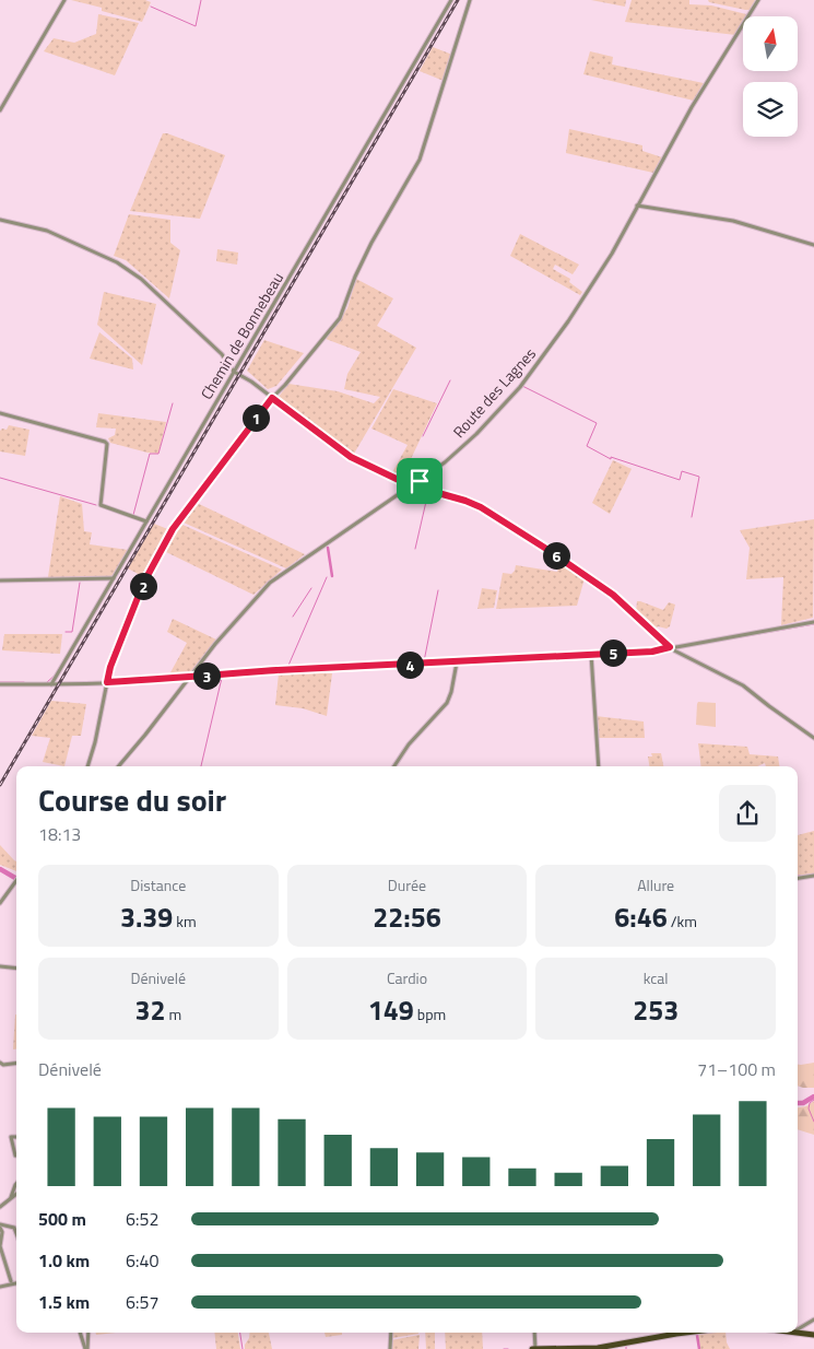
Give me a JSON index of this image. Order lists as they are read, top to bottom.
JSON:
{
  "streets": {
    "street": ["Chemin de Bonnebeau", "Route des Lagnes"]
  },
  "north": "top",
  "page": {
    "pins": [
      "1",
      "6",
      "2",
      "5",
      "4",
      "3"
    ],
    "heading": ["Course du soir", "18:13"],
    "stats": [
      ["Distance", "3.39 km"],
      ["Durée", "22:56"],
      ["Allure", "6:46 /km"],
      ["Dénivelé", "32 m"],
      ["Cardio", "149 bpm"],
      ["kcal", "253"]
    ],
    "chart": ["Dénivelé", "71–100 m"],
    "list": [
      {
        "name": "500 m",
        "note": "6:52"
      },
      {
        "name": "1.0 km",
        "note": "6:40"
      },
      {
        "name": "1.5 km",
        "note": "6:57"
      }
    ]
  }
}
